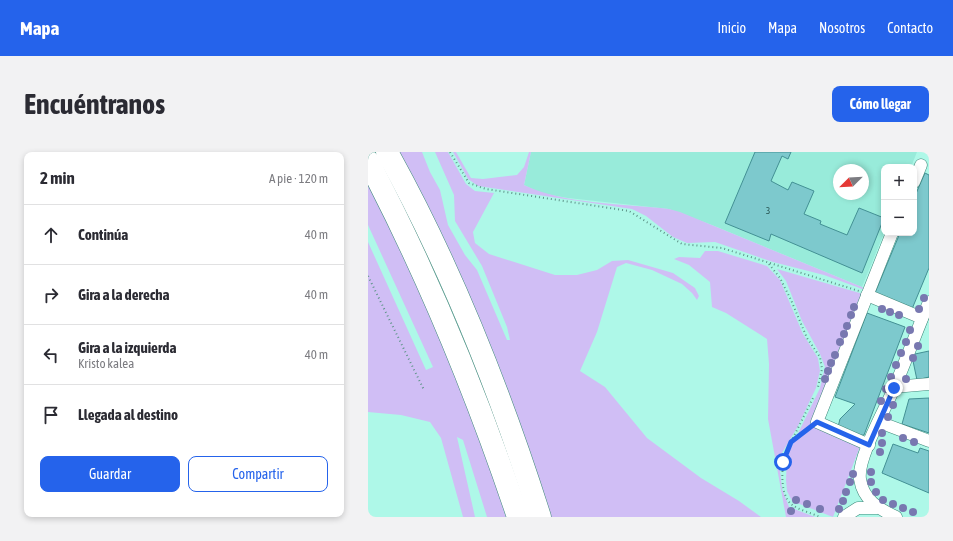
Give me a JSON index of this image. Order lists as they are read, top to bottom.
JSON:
{
  "house_numbers": ["3"],
  "north": "bottom left",
  "page": {
    "header": "Mapa",
    "nav": [
      "Inicio",
      "Mapa",
      "Nosotros",
      "Contacto"
    ],
    "buttons": [
      "Cómo llegar",
      ["Guardar", "Compartir"]
    ],
    "title": "Encuéntranos",
    "heading": ["2 min", "A pie · 120 m"],
    "map_buttons": ["+", "−"],
    "list": [
      ["Continúa", "40 m"],
      ["Gira a la derecha", "40 m"],
      ["Gira a la izquierda", "Kristo kalea", "40 m"],
      "Llegada al destino"
    ]
  }
}
